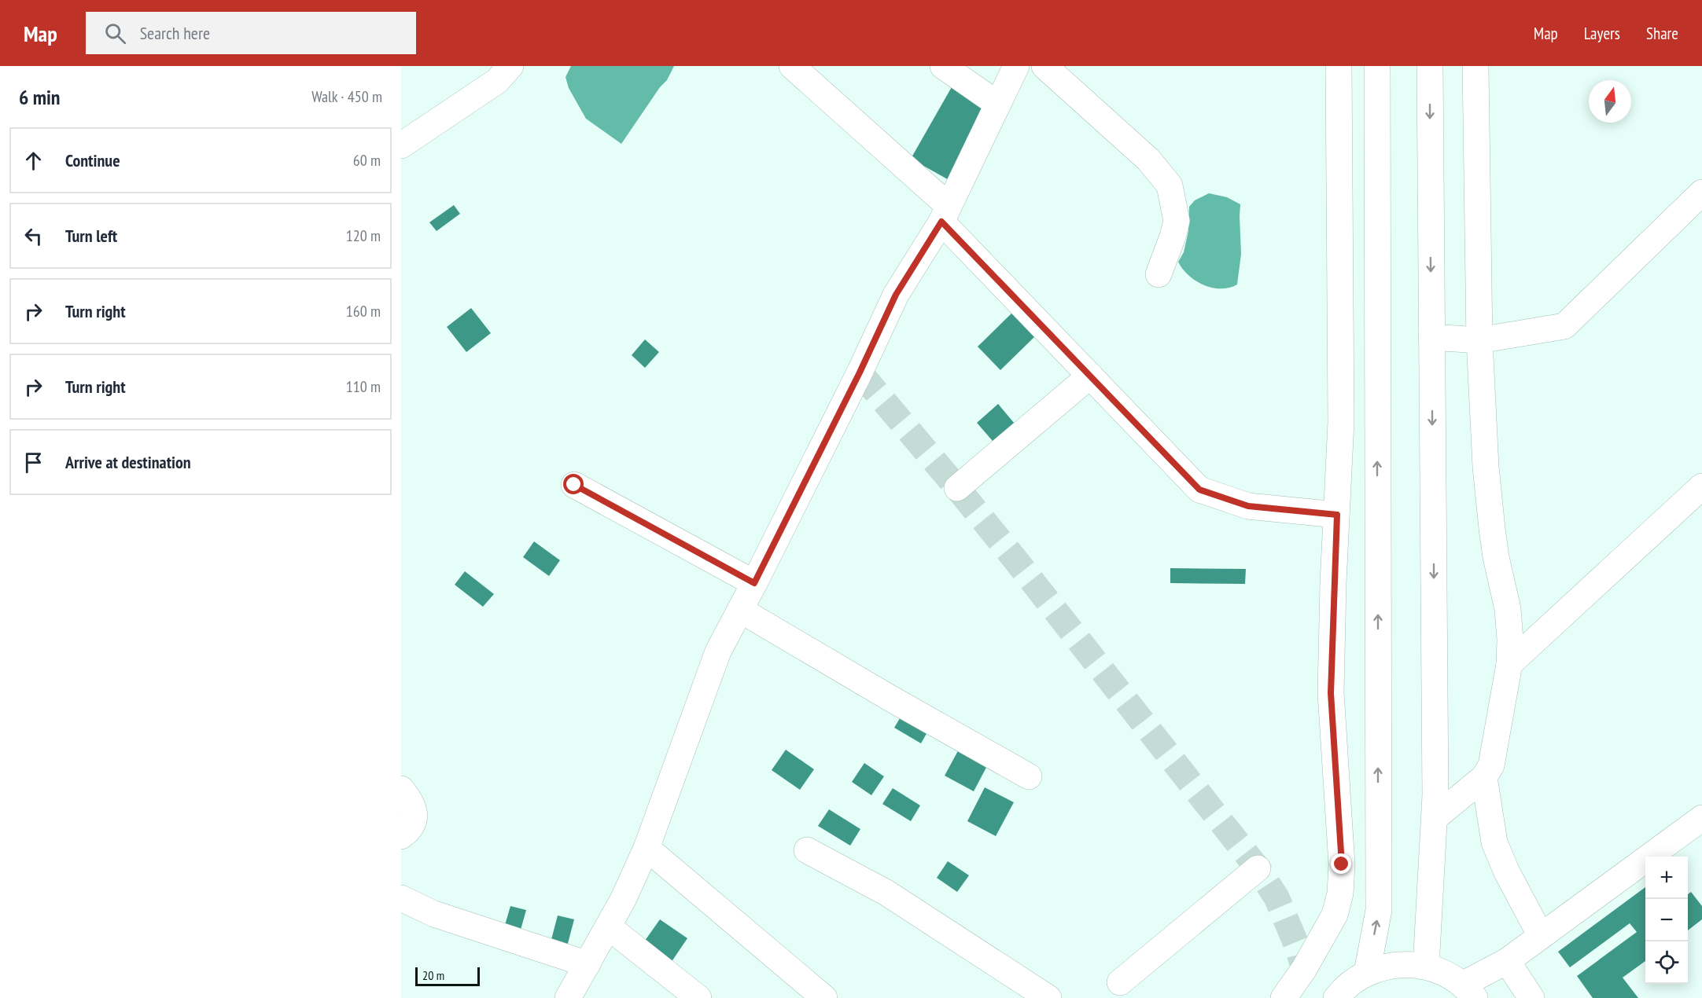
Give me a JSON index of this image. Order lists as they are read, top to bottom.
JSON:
{
  "scale_bar": "20 m",
  "north": "top",
  "page": {
    "header": "Map",
    "search": "Search here",
    "nav": ["Map", "Layers", "Share"],
    "heading": ["6 min", "Walk · 450 m"],
    "list": [
      ["Continue", "60 m"],
      ["Turn left", "120 m"],
      ["Turn right", "160 m"],
      ["Turn right", "110 m"],
      "Arrive at destination"
    ],
    "map_buttons": ["+", "−"],
    "scale": "20 m"
  }
}
